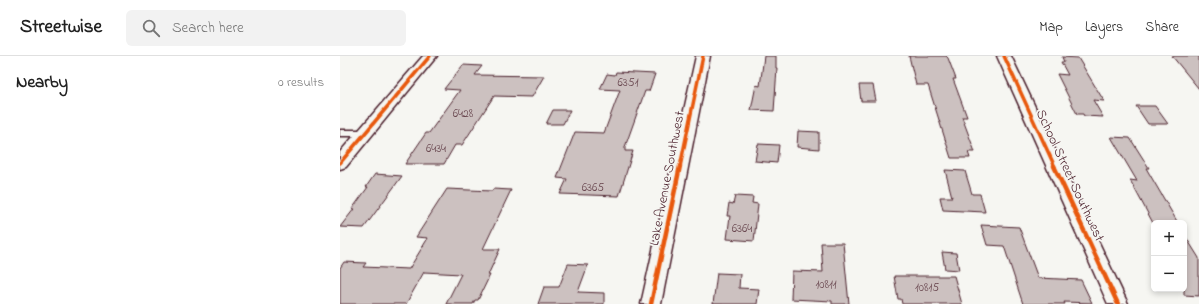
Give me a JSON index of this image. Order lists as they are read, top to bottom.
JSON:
{
  "streets": {
    "street": ["School Street Southwest", "Lake Avenue Southwest"]
  },
  "house_numbers": [
    "6351",
    "6428",
    "6434",
    "6365",
    "6364",
    "10811",
    "10815"
  ],
  "page": {
    "header": "Streetwise",
    "search": "Search here",
    "nav": ["Map", "Layers", "Share"],
    "heading": ["Nearby", "0 results"],
    "map_buttons": ["+", "−"]
  }
}
